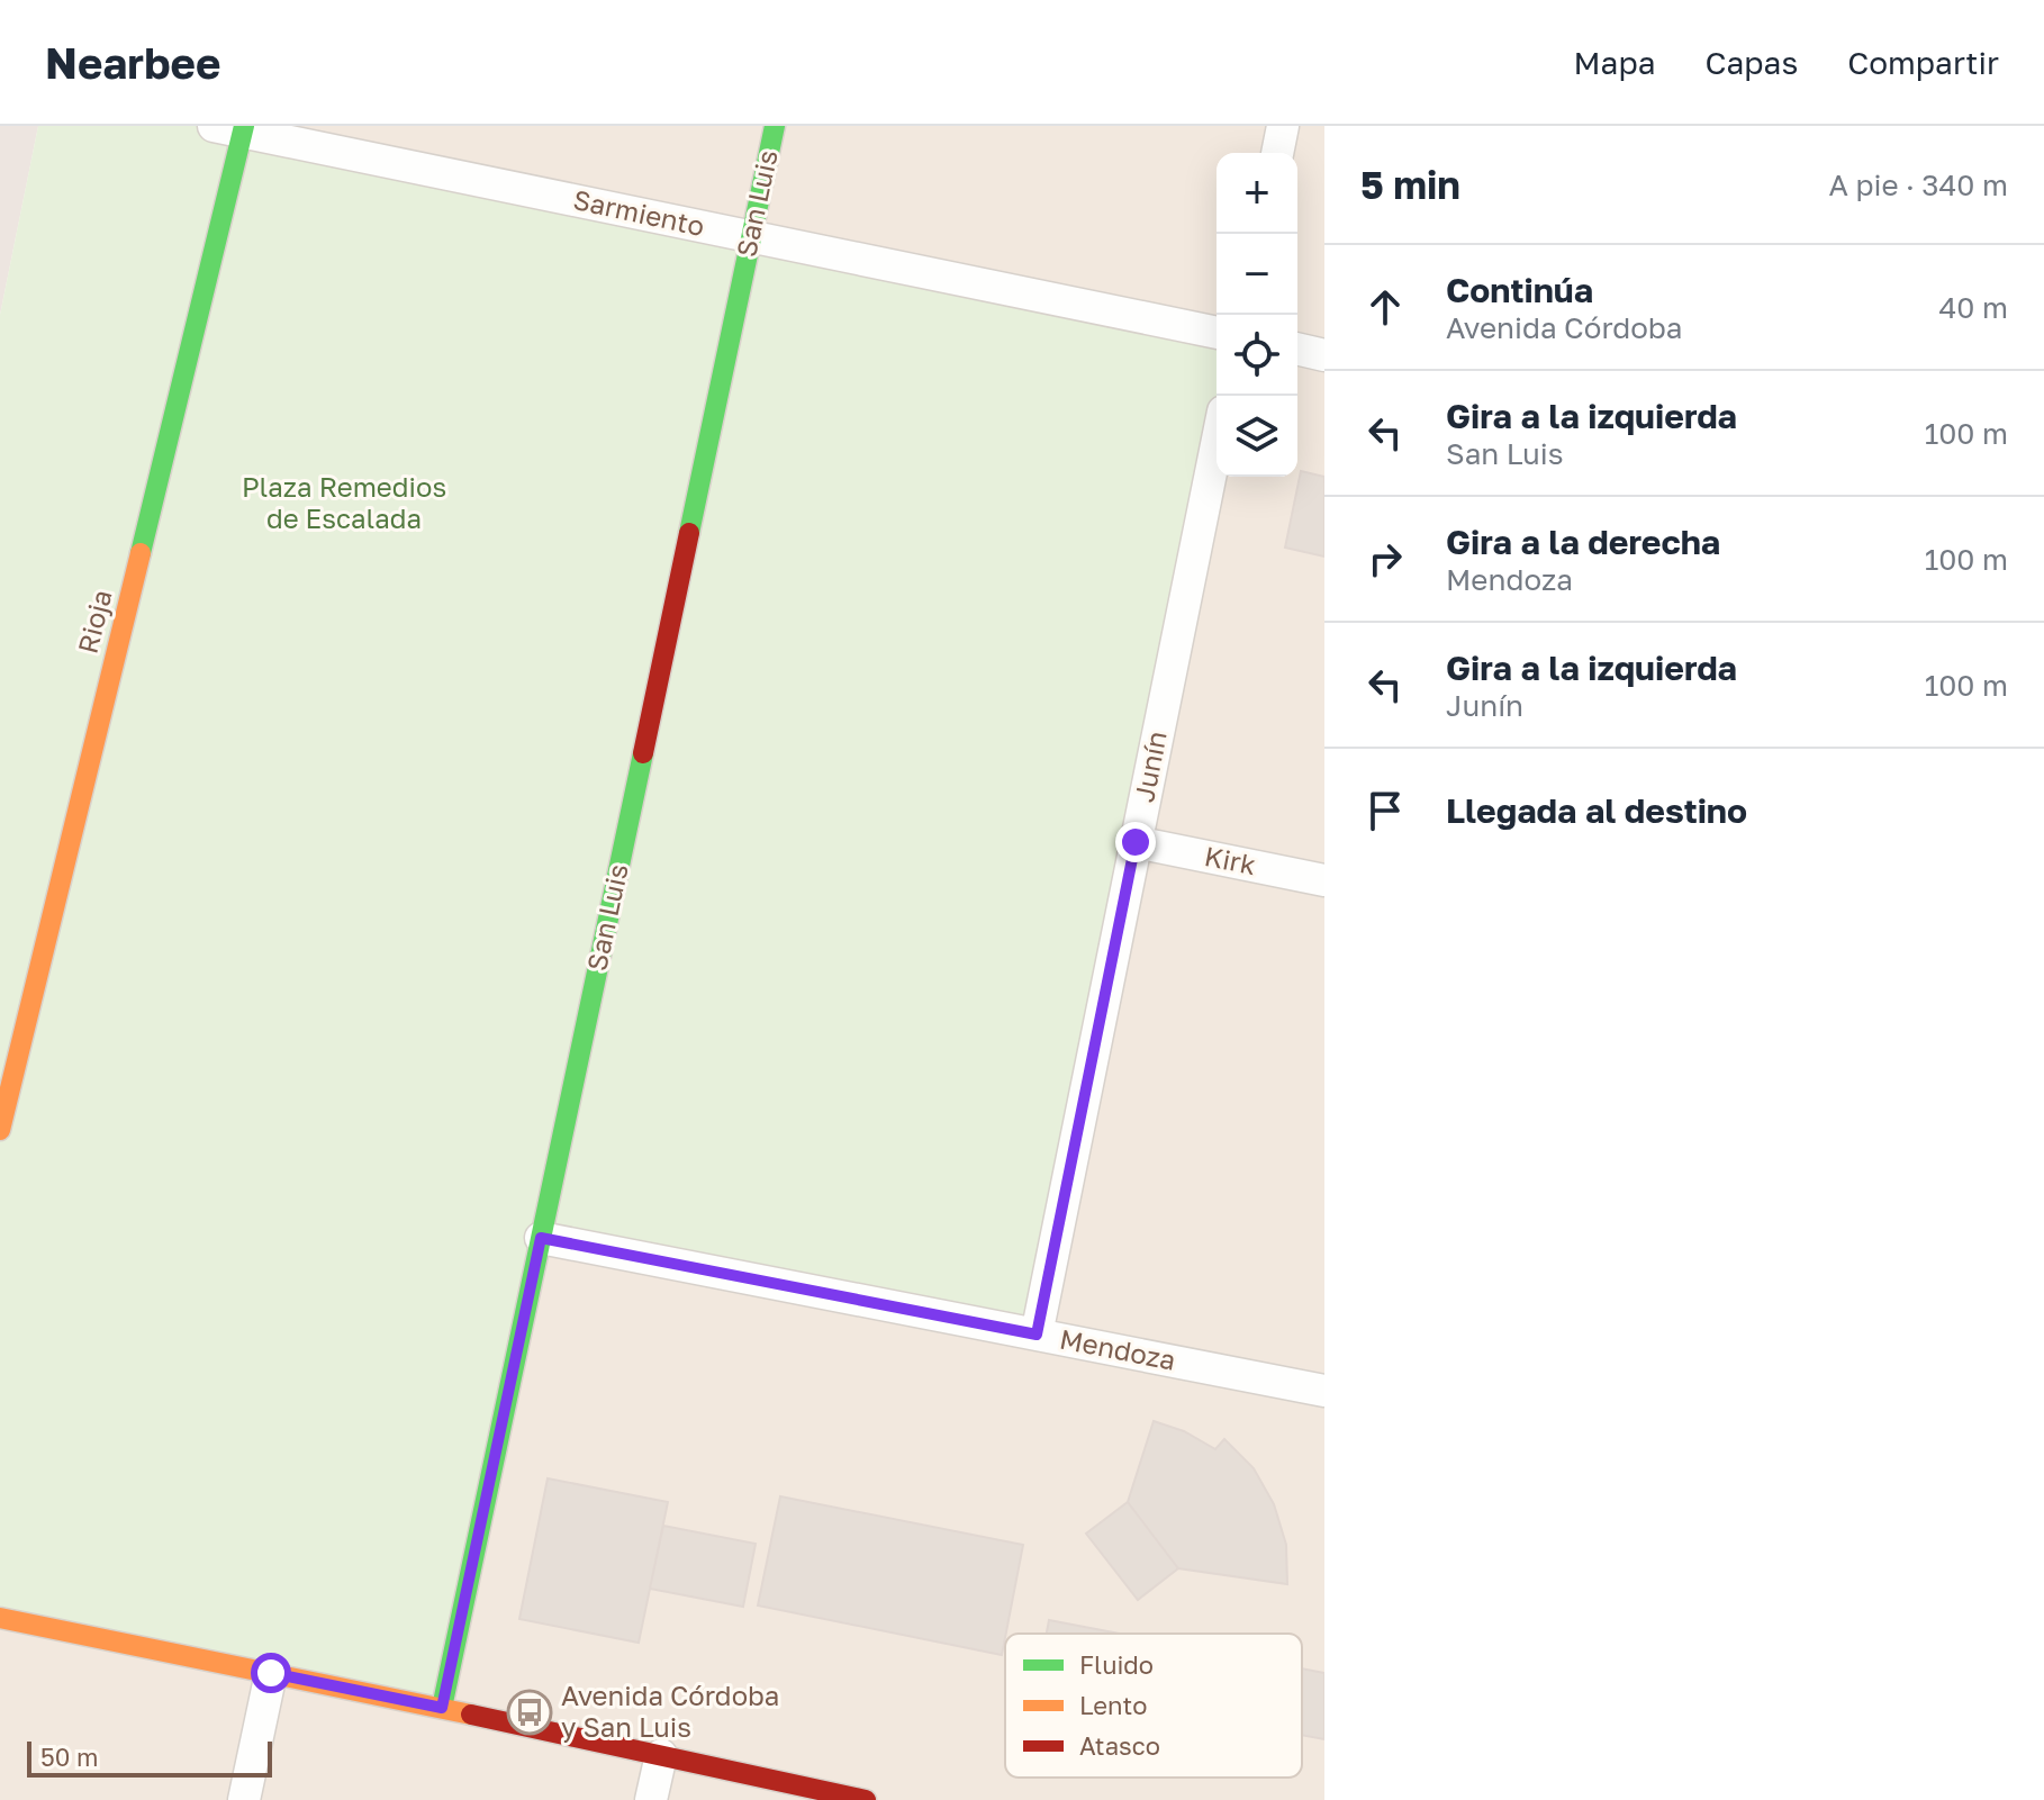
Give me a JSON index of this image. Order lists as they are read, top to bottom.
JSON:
{
  "streets": {
    "street": [
      "San Luis",
      "Sarmiento",
      "Rioja",
      "Junín",
      "Kirk",
      "Mendoza"
    ]
  },
  "crossings": [
    ["San Luis", "Sarmiento"],
    ["San Luis", "Mendoza"],
    ["Sarmiento", "Rioja"],
    ["Junín", "Kirk"],
    ["Junín", "Mendoza"]
  ],
  "parks": ["Plaza Remedios de Escalada"],
  "places": {
    "bus stop": ["Avenida Córdoba y San Luis"]
  },
  "legend": ["Fluido", "Lento", "Atasco"],
  "scale_bar": "50 m",
  "page": {
    "header": "Nearbee",
    "nav": ["Mapa", "Capas", "Compartir"],
    "heading": ["5 min", "A pie · 340 m"],
    "map_buttons": ["+", "−"],
    "list": [
      ["Continúa", "Avenida Córdoba", "40 m"],
      ["Gira a la izquierda", "San Luis", "100 m"],
      ["Gira a la derecha", "Mendoza", "100 m"],
      ["Gira a la izquierda", "Junín", "100 m"],
      "Llegada al destino"
    ],
    "scale": "50 m"
  }
}
